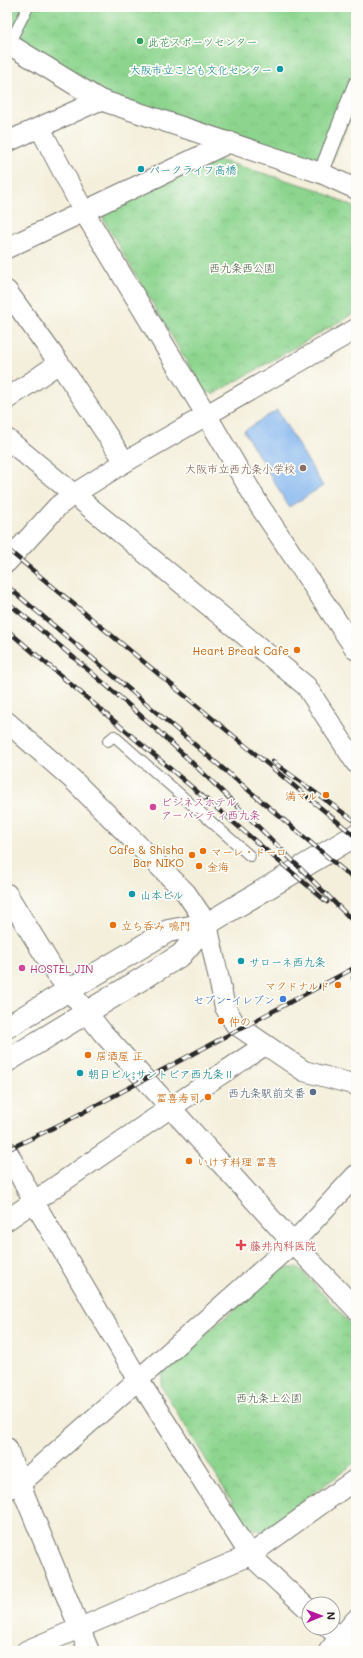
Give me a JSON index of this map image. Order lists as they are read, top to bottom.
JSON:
{
  "parks": ["西九条西公園", "西九条上公園"],
  "places": {
    "other": [
      "此花スポーツセンター",
      "大阪市立こども文化センター",
      "パークライフ高橋",
      "大阪市立西九条小学校",
      "Heart Break Cafe",
      "満マル",
      "ビジネスホテル アーバンティ西九条",
      "マーレ・ドーロ",
      "Cafe & Shisha Bar NIKO",
      "金海",
      "山本ビル",
      "立ち呑み 鳴門",
      "サローネ西九条",
      "HOSTEL JIN",
      "マクドナルド",
      "セブン-イレブン",
      "仲の",
      "居酒屋 正",
      "朝日ビル;サントピア西九条Ⅱ",
      "西九条駅前交番",
      "冨喜寿司",
      "いけす料理 冨喜"
    ],
    "health": ["藤井内科医院"]
  },
  "north": "right"
}
